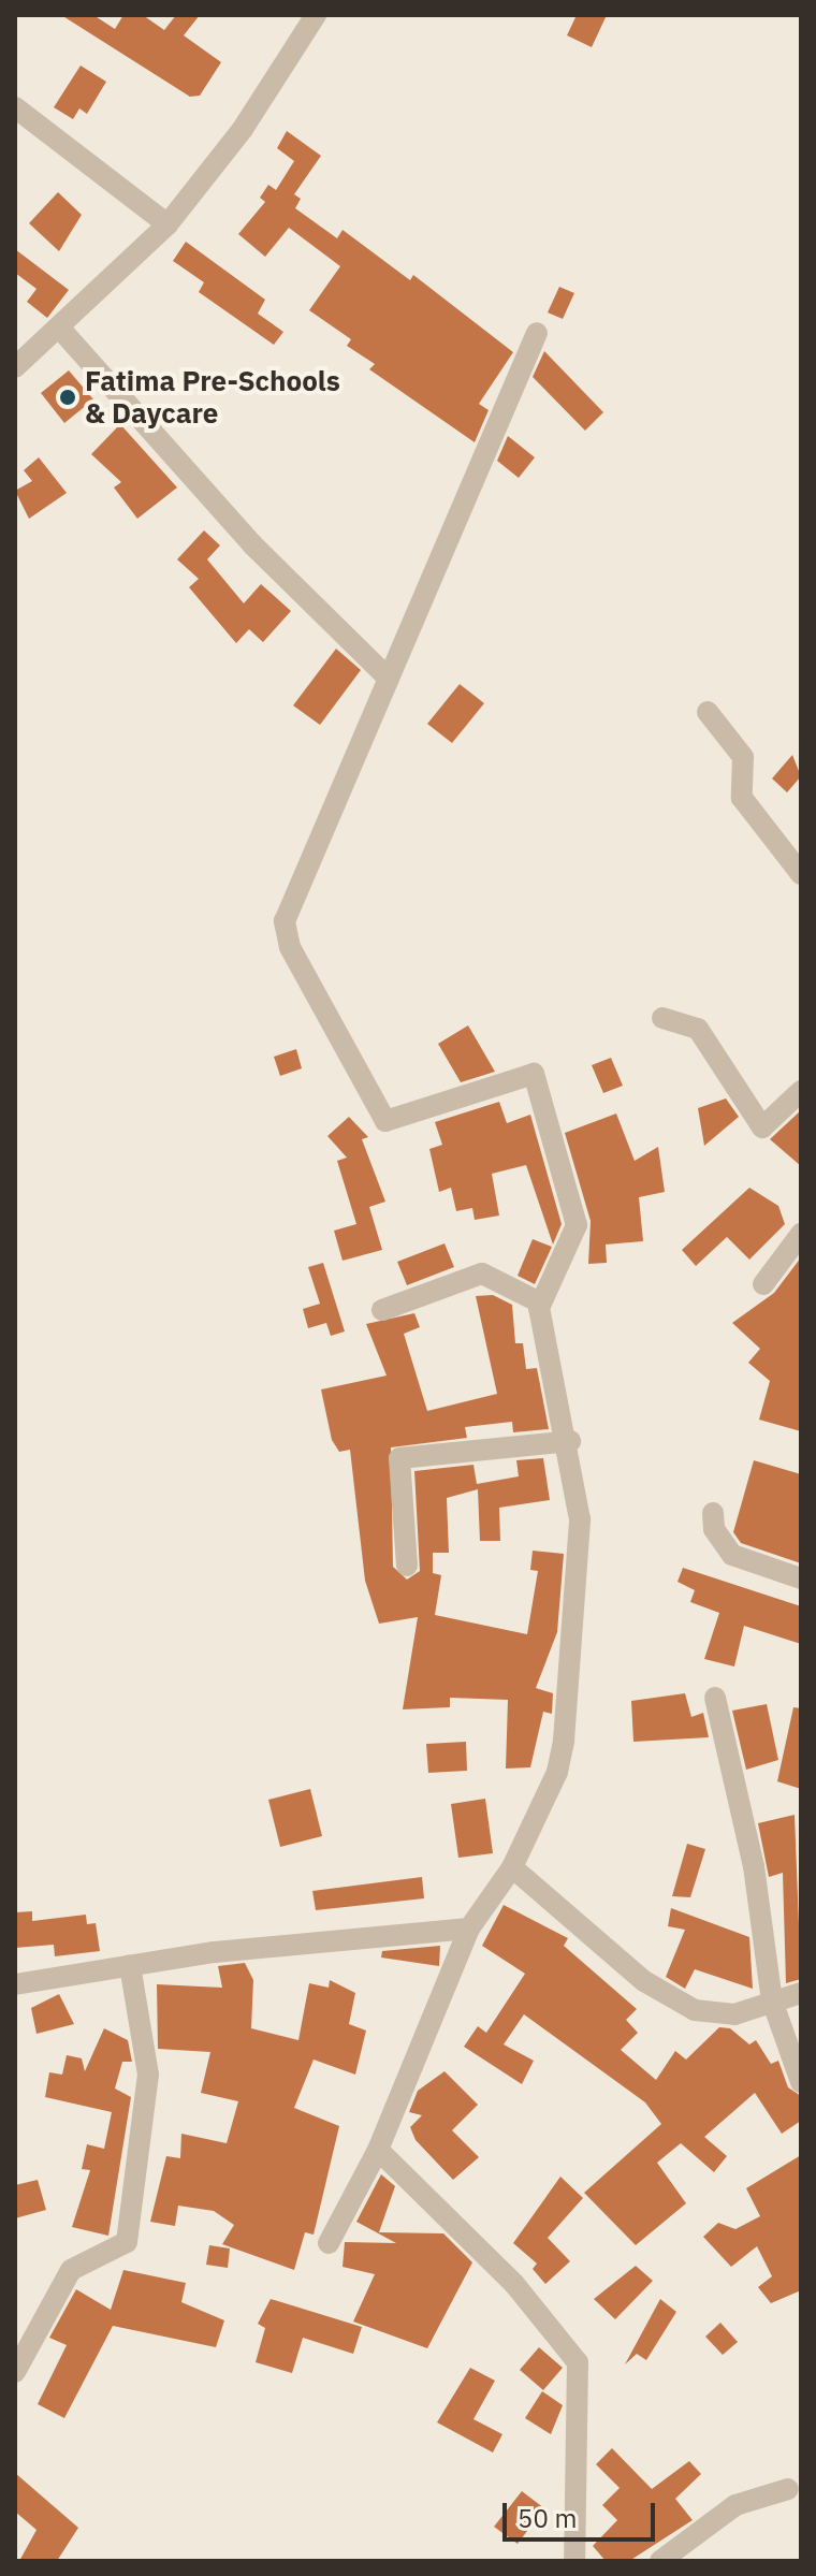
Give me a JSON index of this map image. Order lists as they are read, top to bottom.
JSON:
{
  "places": ["Fatima Pre-Schools & Daycare"],
  "scale_bar": "50 m"
}
